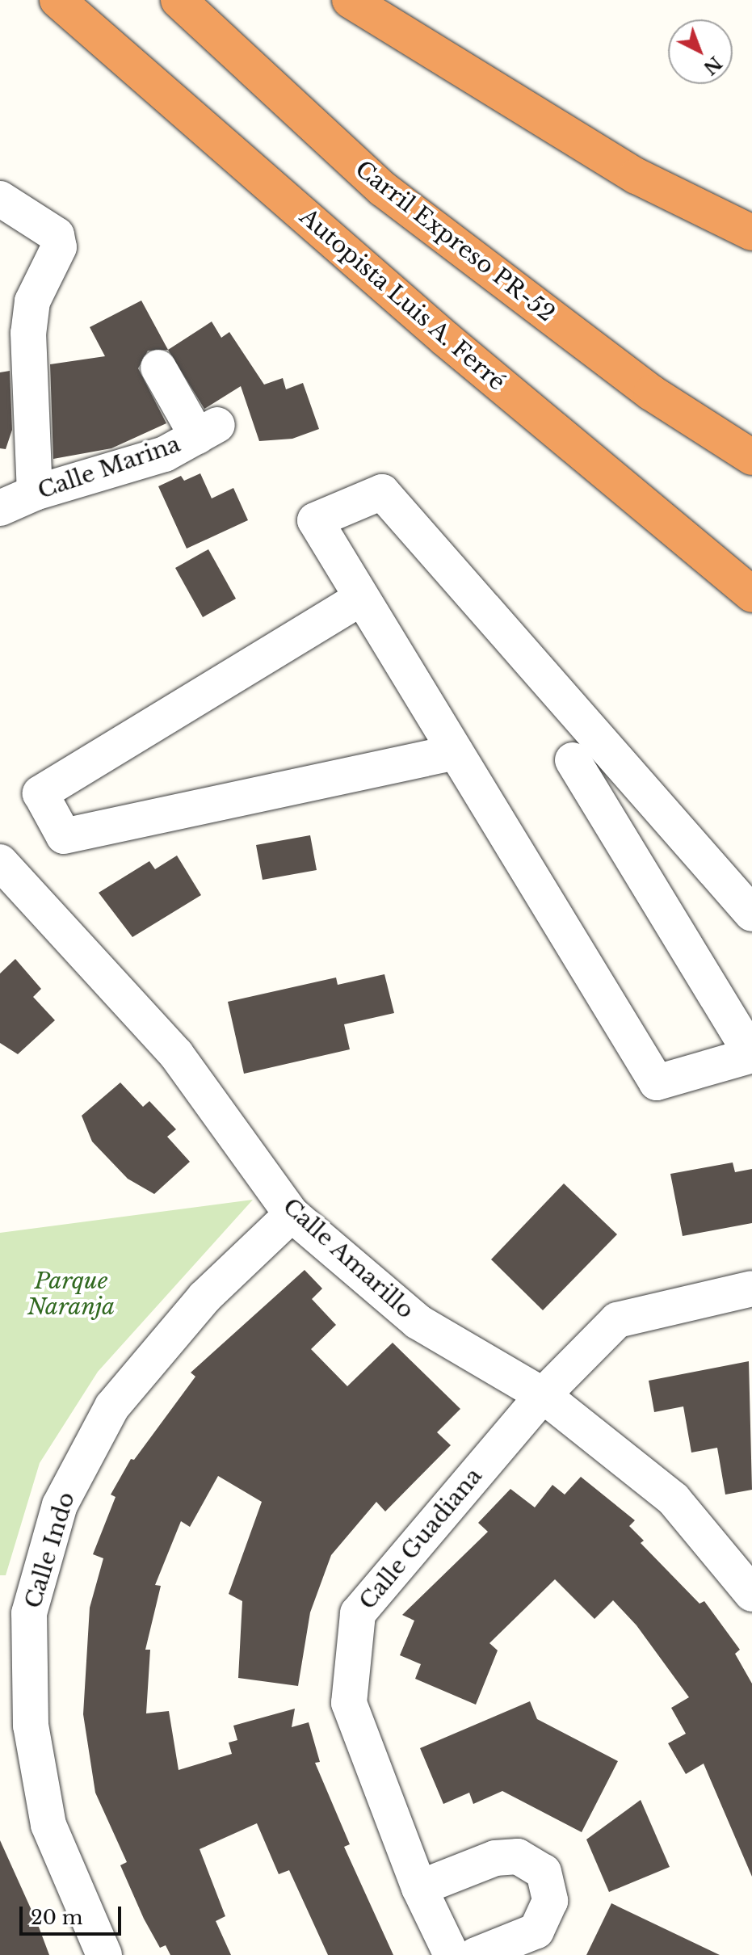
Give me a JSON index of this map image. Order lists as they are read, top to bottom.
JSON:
{
  "streets": {
    "highway": ["Carril Expreso PR-52", "Autopista Luis A. Ferré"],
    "street": [
      "Calle Marina",
      "Calle Amarillo",
      "Calle Guadiana",
      "Calle Indo"
    ]
  },
  "crossings": [
    ["Calle Amarillo", "Calle Guadiana"],
    ["Calle Amarillo", "Calle Indo"]
  ],
  "parks": ["Parque Naranja"],
  "scale_bar": "20 m",
  "north": "bottom right"
}
